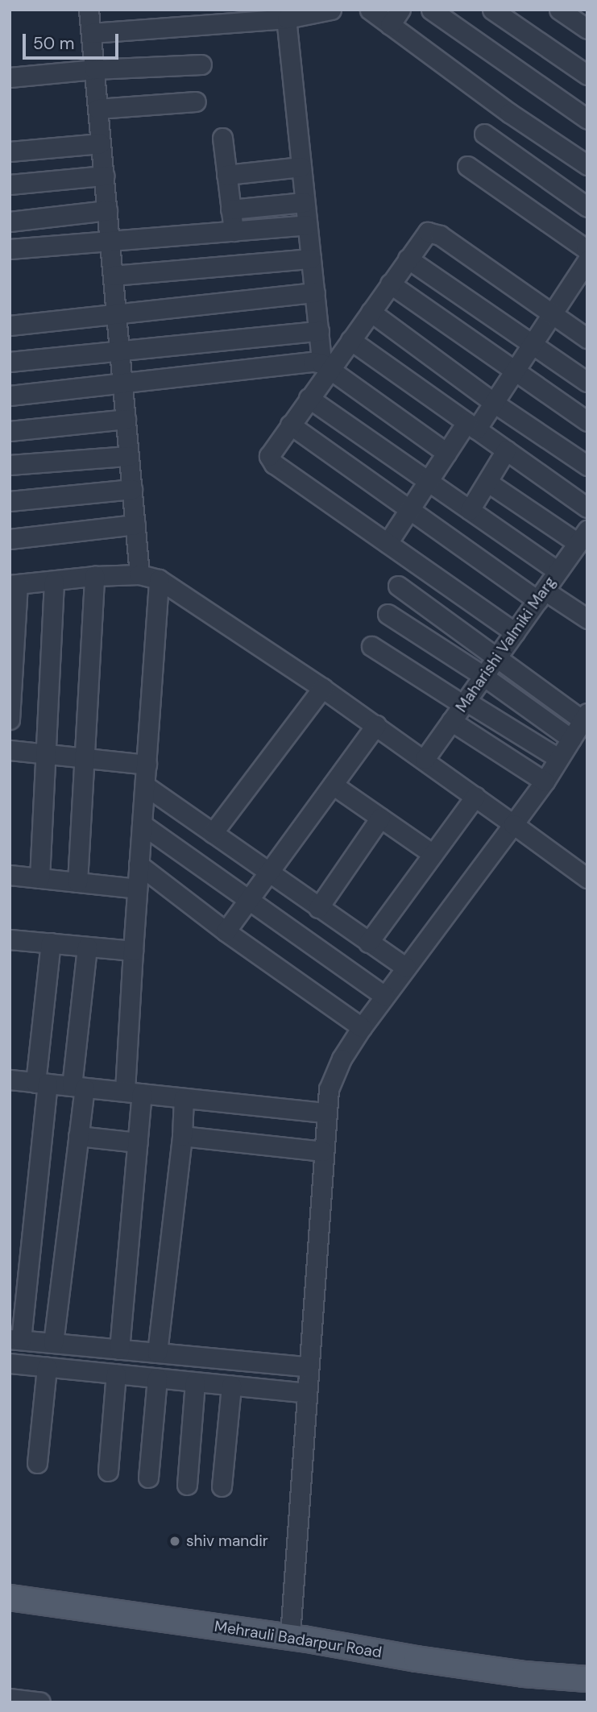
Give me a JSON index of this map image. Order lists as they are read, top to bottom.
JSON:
{
  "streets": {
    "main road": ["Mehrauli Badarpur Road"],
    "street": ["Maharishi Valmiki Marg"]
  },
  "places": ["shiv mandir"],
  "scale_bar": "50 m"
}
